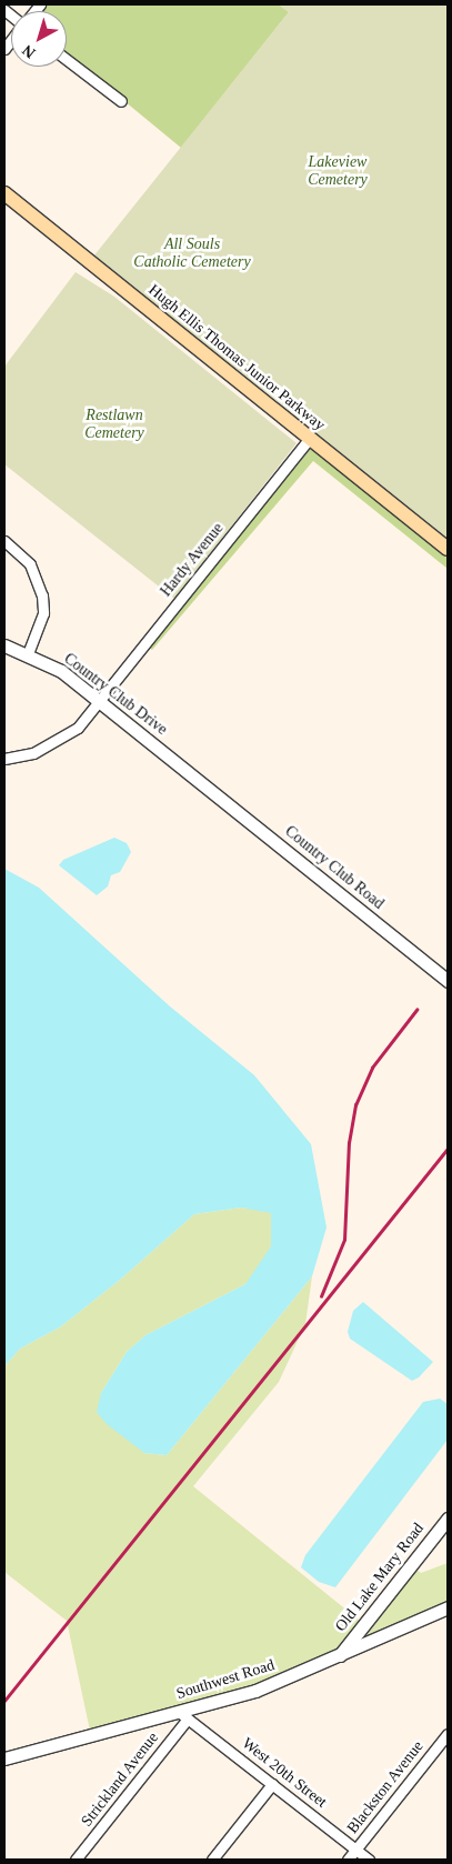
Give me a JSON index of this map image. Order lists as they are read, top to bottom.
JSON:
{
  "streets": {
    "main road": ["Hugh Ellis Thomas Junior Parkway"],
    "street": [
      "Hardy Avenue",
      "Country Club Drive",
      "Country Club Road",
      "Old Lake Mary Road",
      "Southwest Road",
      "West 20th Street",
      "Strickland Avenue",
      "Blackston Avenue"
    ]
  },
  "crossings": [
    ["Hugh Ellis Thomas Junior Parkway", "Hardy Avenue"],
    ["Hardy Avenue", "Country Club Drive"],
    ["Country Club Drive", "Country Club Road"],
    ["Old Lake Mary Road", "Southwest Road"],
    ["Southwest Road", "West 20th Street"],
    ["Southwest Road", "Strickland Avenue"],
    ["West 20th Street", "Strickland Avenue"],
    ["West 20th Street", "Blackston Avenue"]
  ],
  "parks": ["Lakeview Cemetery", "All Souls Catholic Cemetery", "Restlawn Cemetery"],
  "north": "bottom left"
}
